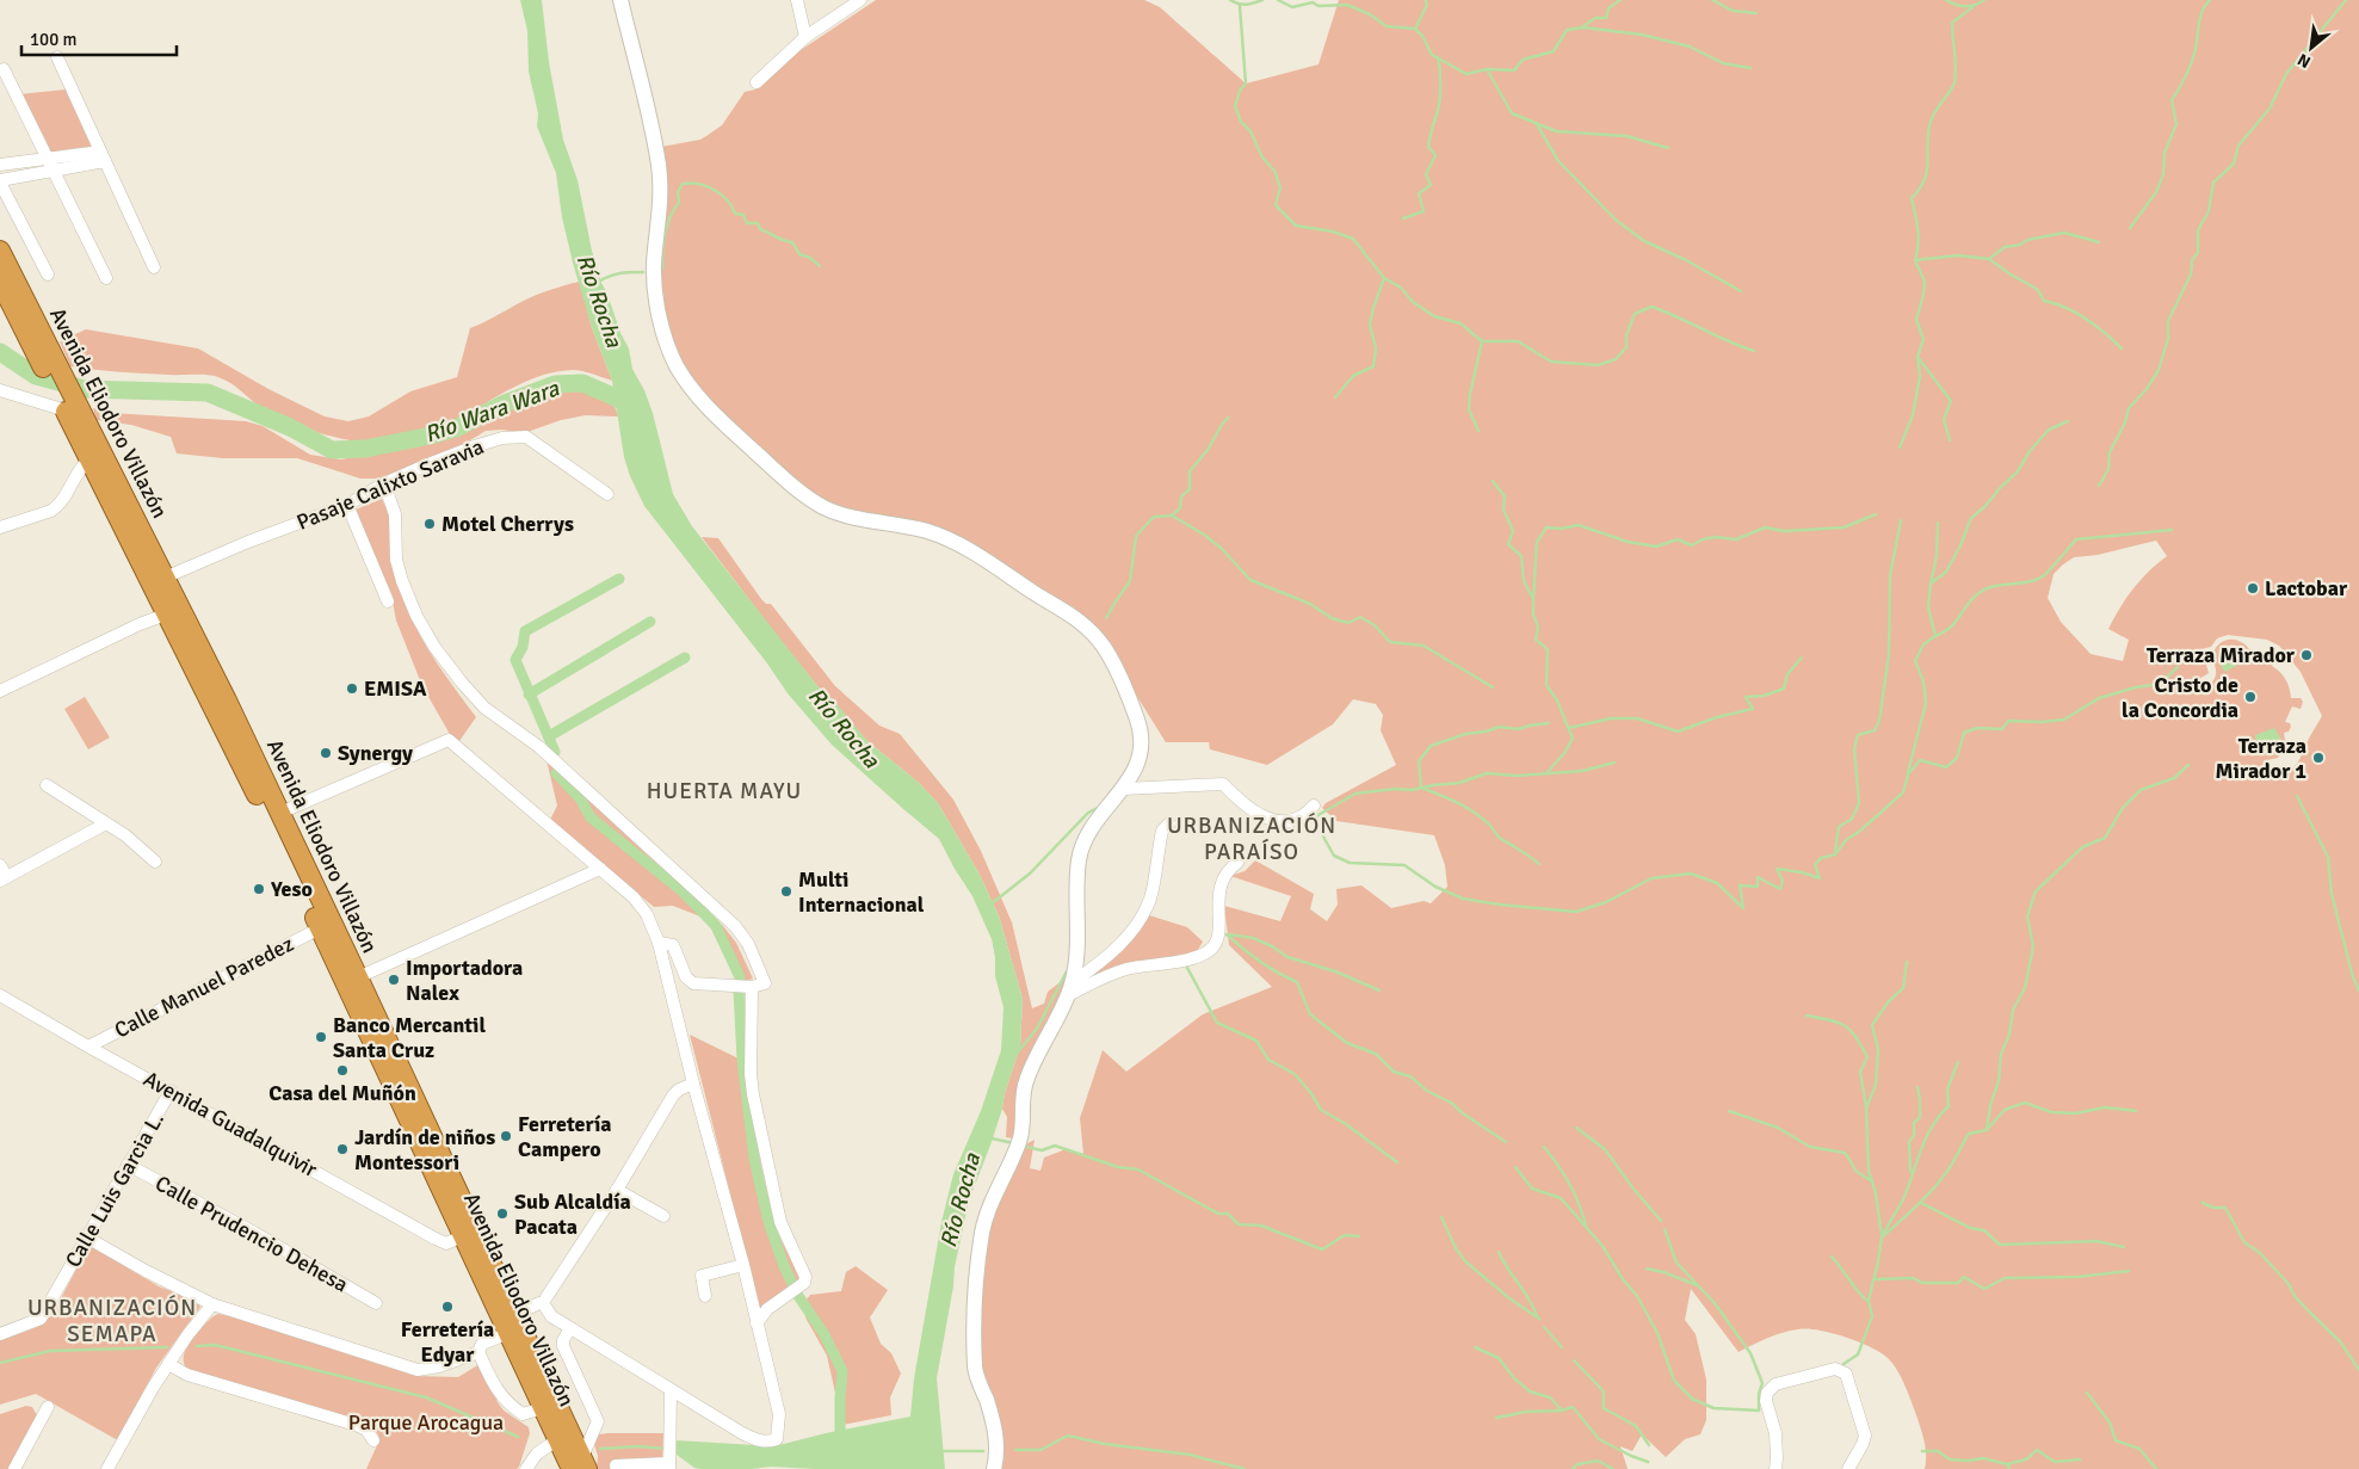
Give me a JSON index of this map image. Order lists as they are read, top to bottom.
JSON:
{
  "streets": {
    "highway": ["Avenida Eliodoro Villazón"],
    "street": [
      "Pasaje Calixto Saravia",
      "Calle Manuel Paredez",
      "Avenida Guadalquivir",
      "Calle Luis Garcia L.",
      "Calle Prudencio Dehesa"
    ]
  },
  "crossings": [
    ["Avenida Eliodoro Villazón", "Pasaje Calixto Saravia"],
    ["Avenida Eliodoro Villazón", "Calle Manuel Paredez"],
    ["Avenida Eliodoro Villazón", "Avenida Guadalquivir"],
    ["Calle Manuel Paredez", "Avenida Guadalquivir"],
    ["Avenida Guadalquivir", "Calle Luis Garcia L."],
    ["Calle Luis Garcia L.", "Calle Prudencio Dehesa"]
  ],
  "districts": ["HUERTA MAYU", "URBANIZACIÓN PARAÍSO", "URBANIZACIÓN SEMAPA"],
  "water": ["Río Rocha", "Río Wara Wara"],
  "parks": ["Parque Arocagua"],
  "places": [
    "Motel Cherrys",
    "Lactobar",
    "Terraza Mirador",
    "EMISA",
    "Cristo de la Concordia",
    "Synergy",
    "Terraza Mirador 1",
    "Yeso",
    "Multi Internacional",
    "Importadora Nalex",
    "Banco Mercantil Santa Cruz",
    "Casa del Muñón",
    "Ferretería Campero",
    "Jardín de niños Montessori",
    "Sub Alcaldía Pacata",
    "Ferretería Edyar"
  ],
  "scale_bar": "100 m",
  "north": "bottom left"
}
